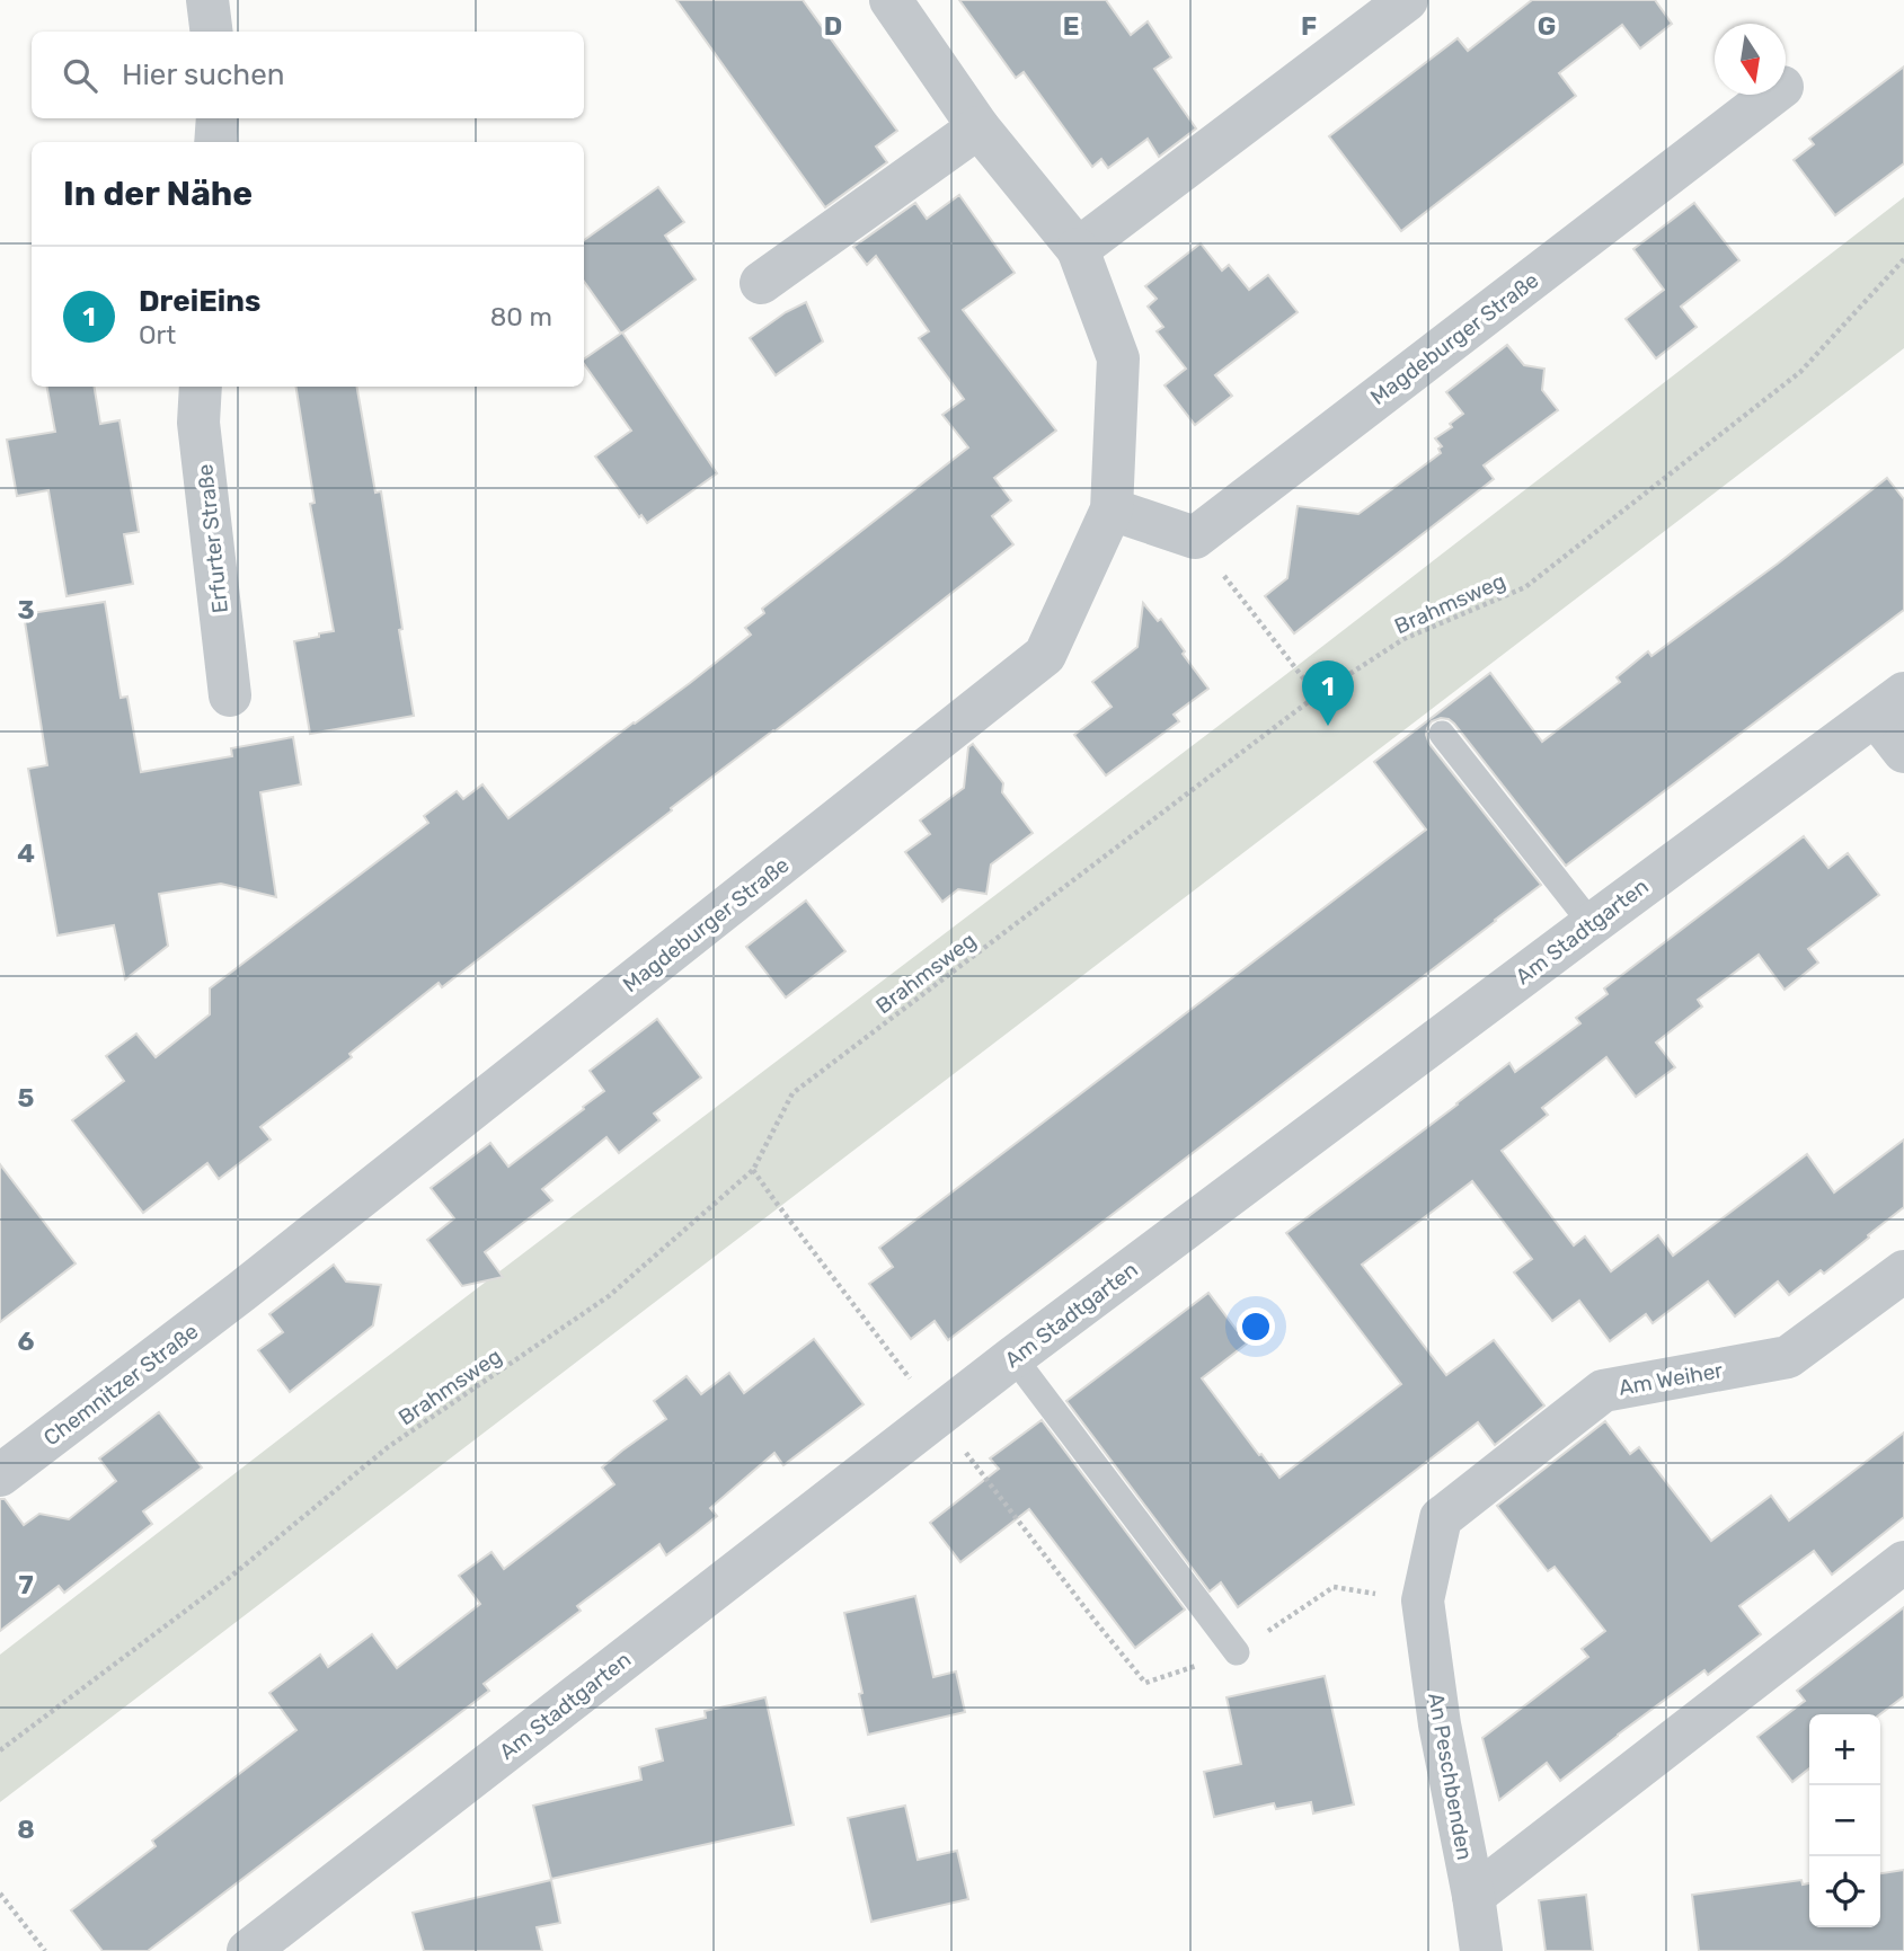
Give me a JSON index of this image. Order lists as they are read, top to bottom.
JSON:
{
  "streets": {
    "street": [
      "Magdeburger Straße",
      "Erfurter Straße",
      "Am Stadtgarten",
      "Am Weiher",
      "Chemnitzer Straße",
      "An Peschbenden"
    ],
    "path": ["Brahmsweg"]
  },
  "crossings": [
    ["Magdeburger Straße", "Chemnitzer Straße"],
    ["Am Weiher", "An Peschbenden"]
  ],
  "north": "bottom",
  "page": {
    "search": "Hier suchen",
    "heading": "In der Nähe",
    "list": [
      {
        "mark": "1",
        "name": "DreiEins",
        "note": "Ort",
        "value": "80 m"
      }
    ],
    "pins": "1",
    "map_buttons": ["+", "−"]
  },
  "grid": {
    "columns": [
      "D",
      "E",
      "F",
      "G"
    ],
    "rows": [
      "3",
      "4",
      "5",
      "6",
      "7",
      "8"
    ]
  }
}
